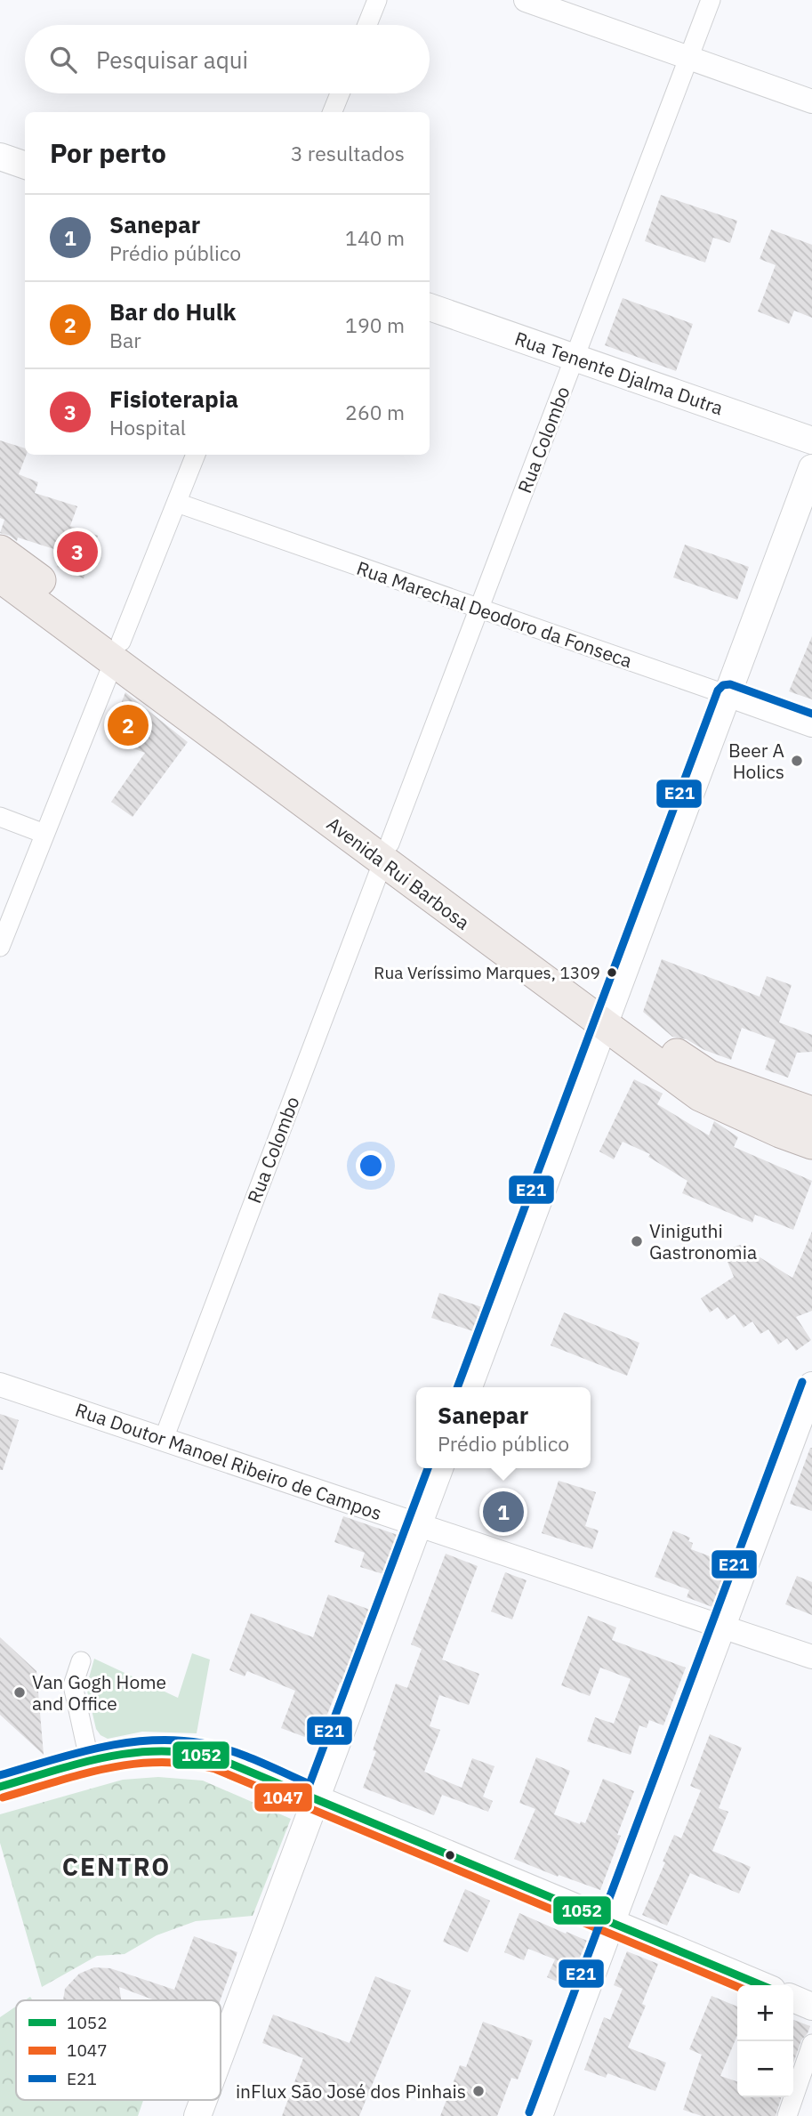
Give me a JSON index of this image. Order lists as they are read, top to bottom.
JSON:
{
  "streets": {
    "main road": ["Rua Tenente Djalma Dutra", "Avenida Rui Barbosa"],
    "street": ["Rua Colombo", "Rua Marechal Deodoro da Fonseca", "Rua Doutor Manoel Ribeiro de Campos"]
  },
  "crossings": [
    ["Rua Tenente Djalma Dutra", "Rua Colombo"],
    ["Rua Colombo", "Rua Marechal Deodoro da Fonseca"],
    ["Rua Colombo", "Avenida Rui Barbosa"],
    ["Rua Colombo", "Rua Doutor Manoel Ribeiro de Campos"]
  ],
  "districts": ["CENTRO"],
  "places": [
    "Beer A Holics",
    "Rua Veríssimo Marques, 1309",
    "Viniguthi Gastronomia",
    "Van Gogh Home and Office",
    "inFlux São José dos Pinhais"
  ],
  "lines": ["transit line E21", "transit line 1052", "transit line 1047"],
  "legend": ["1052", "1047", "E21"],
  "page": {
    "search": "Pesquisar aqui",
    "heading": ["Por perto", "3 resultados"],
    "list": [
      {
        "mark": "1",
        "name": "Sanepar",
        "note": "Prédio público",
        "value": "140 m"
      },
      {
        "mark": "2",
        "name": "Bar do Hulk",
        "note": "Bar",
        "value": "190 m"
      },
      {
        "mark": "3",
        "name": "Fisioterapia",
        "note": "Hospital",
        "value": "260 m"
      }
    ],
    "pins": ["3", "2", "1"],
    "popup": ["Sanepar", "Prédio público"],
    "map_buttons": ["+", "−"]
  }
}
